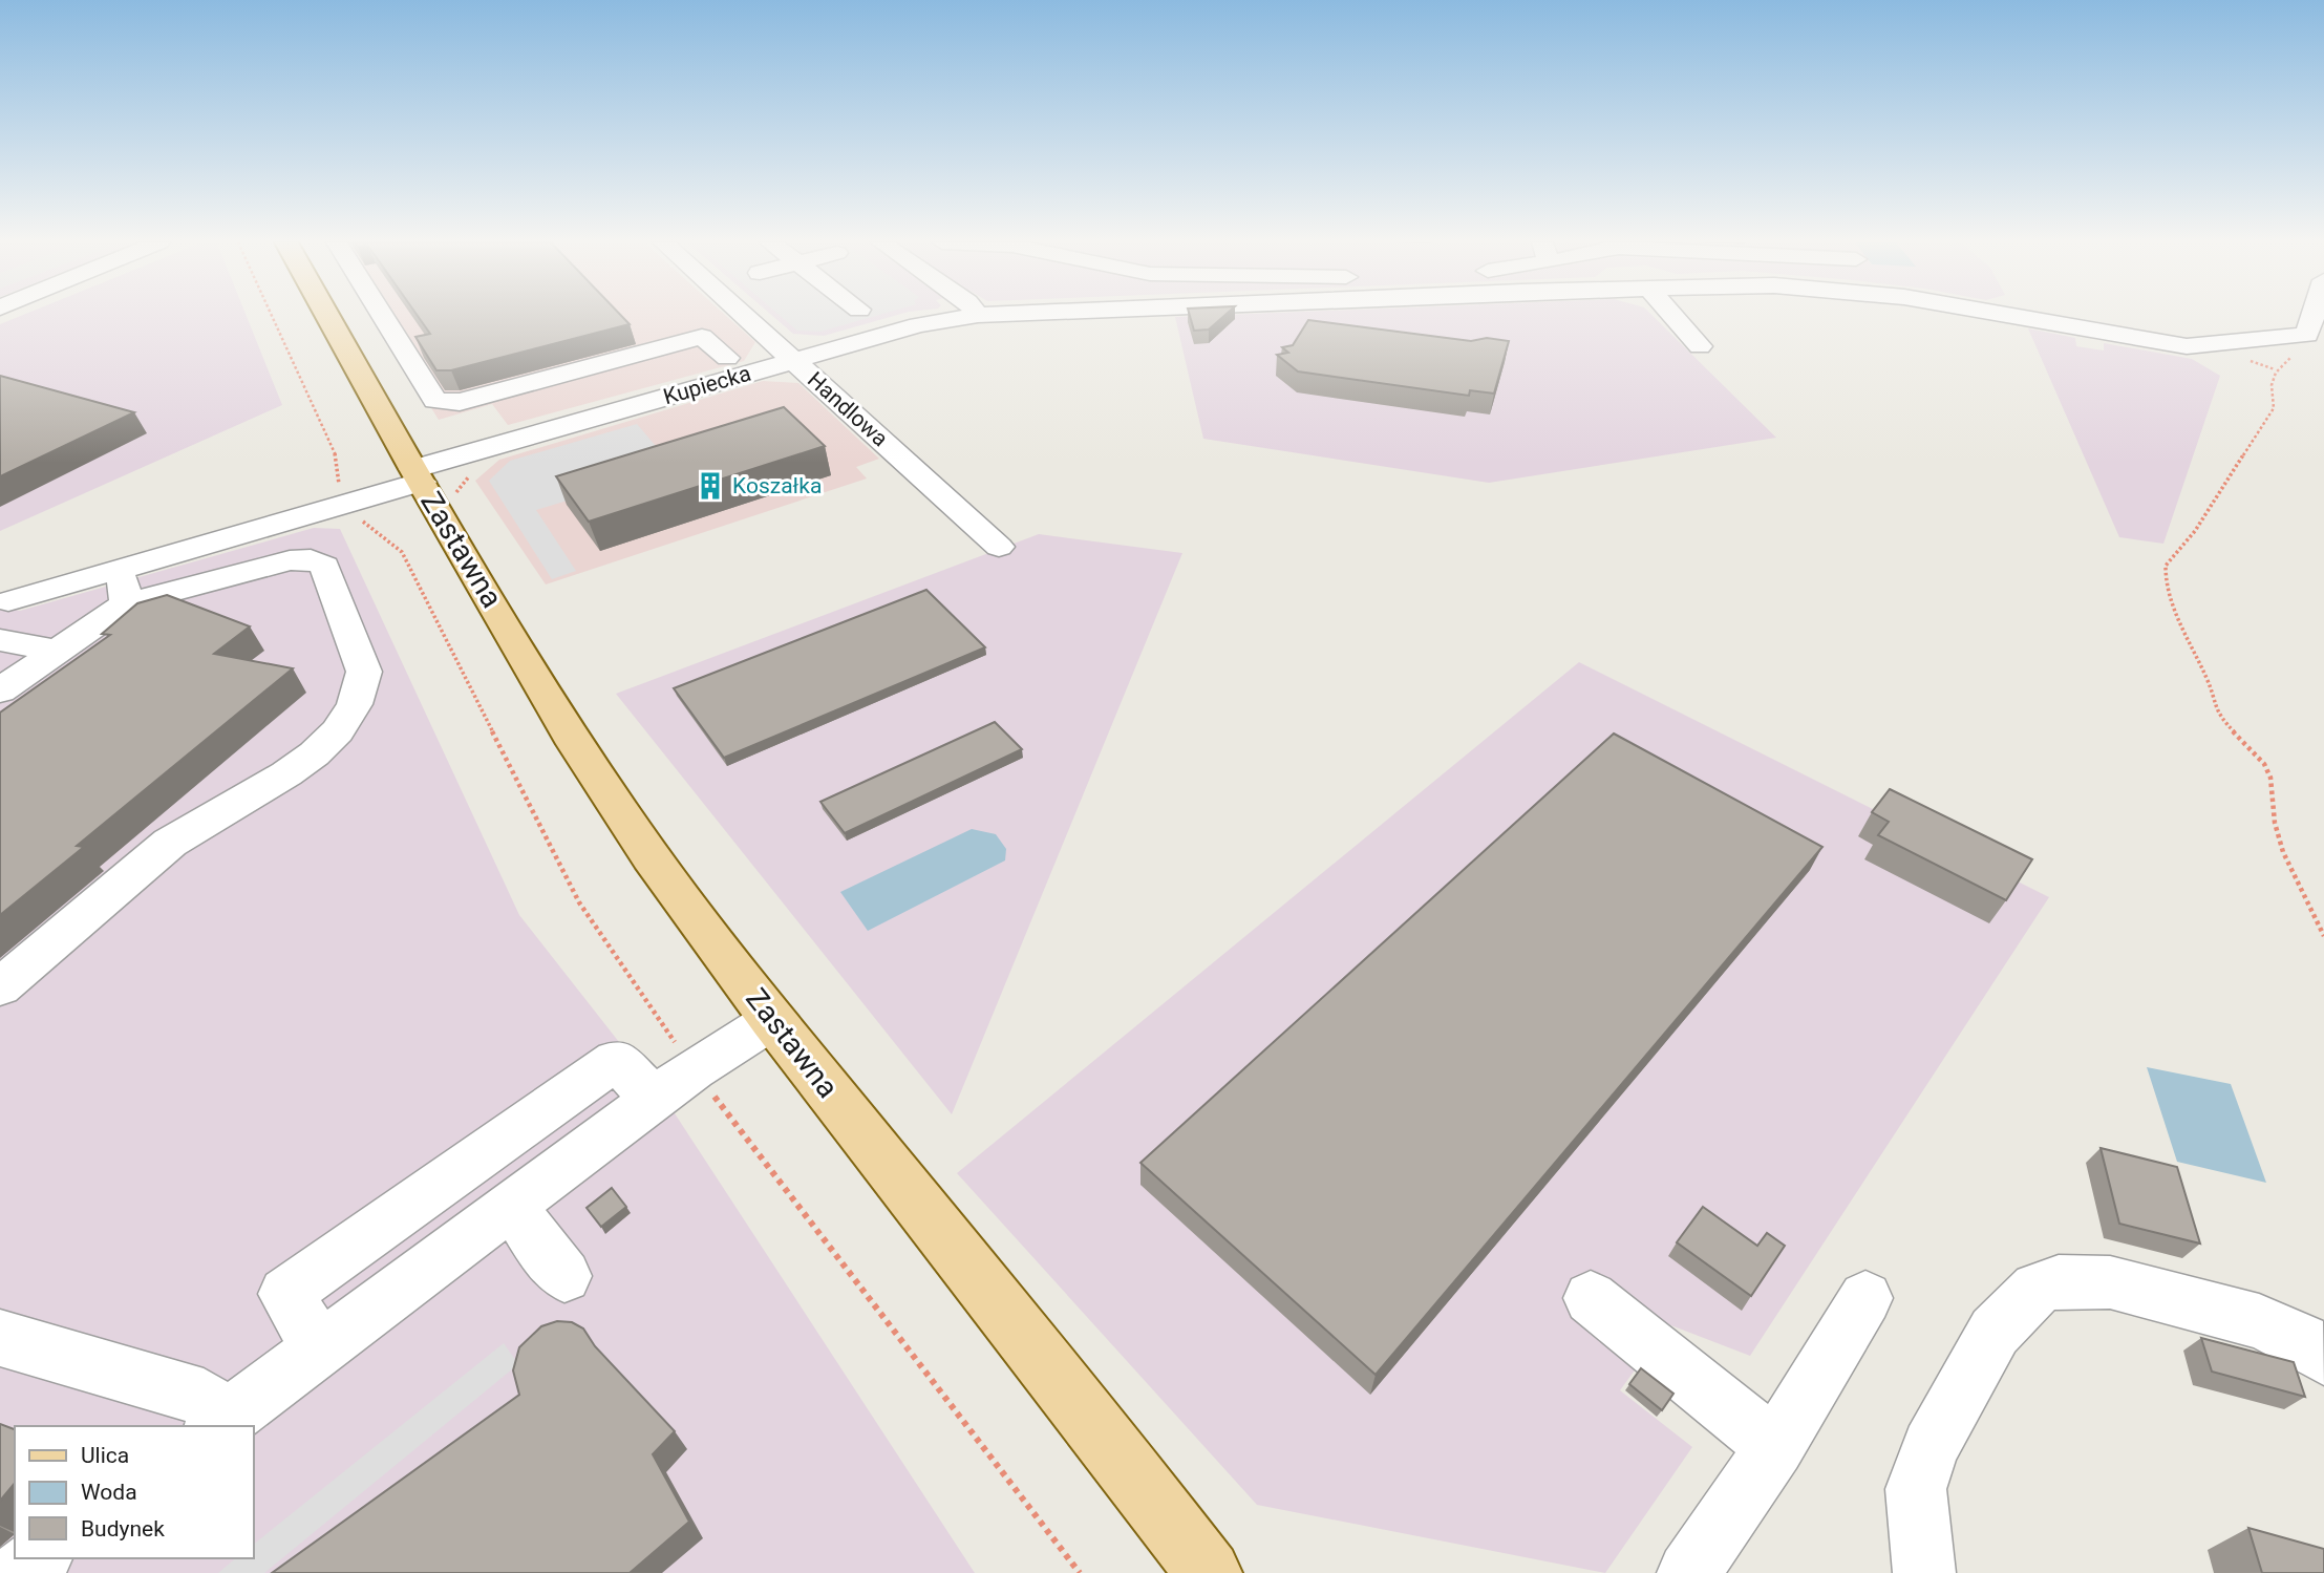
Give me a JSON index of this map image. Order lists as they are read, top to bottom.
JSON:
{
  "streets": {
    "main road": ["Zastawna"],
    "street": ["Kupiecka", "Handlowa"]
  },
  "crossings": [
    ["Kupiecka", "Handlowa"],
    ["Kupiecka", "Zastawna"]
  ],
  "places": {
    "building": ["Koszałka"]
  },
  "legend": ["Ulica", "Woda", "Budynek"]
}
